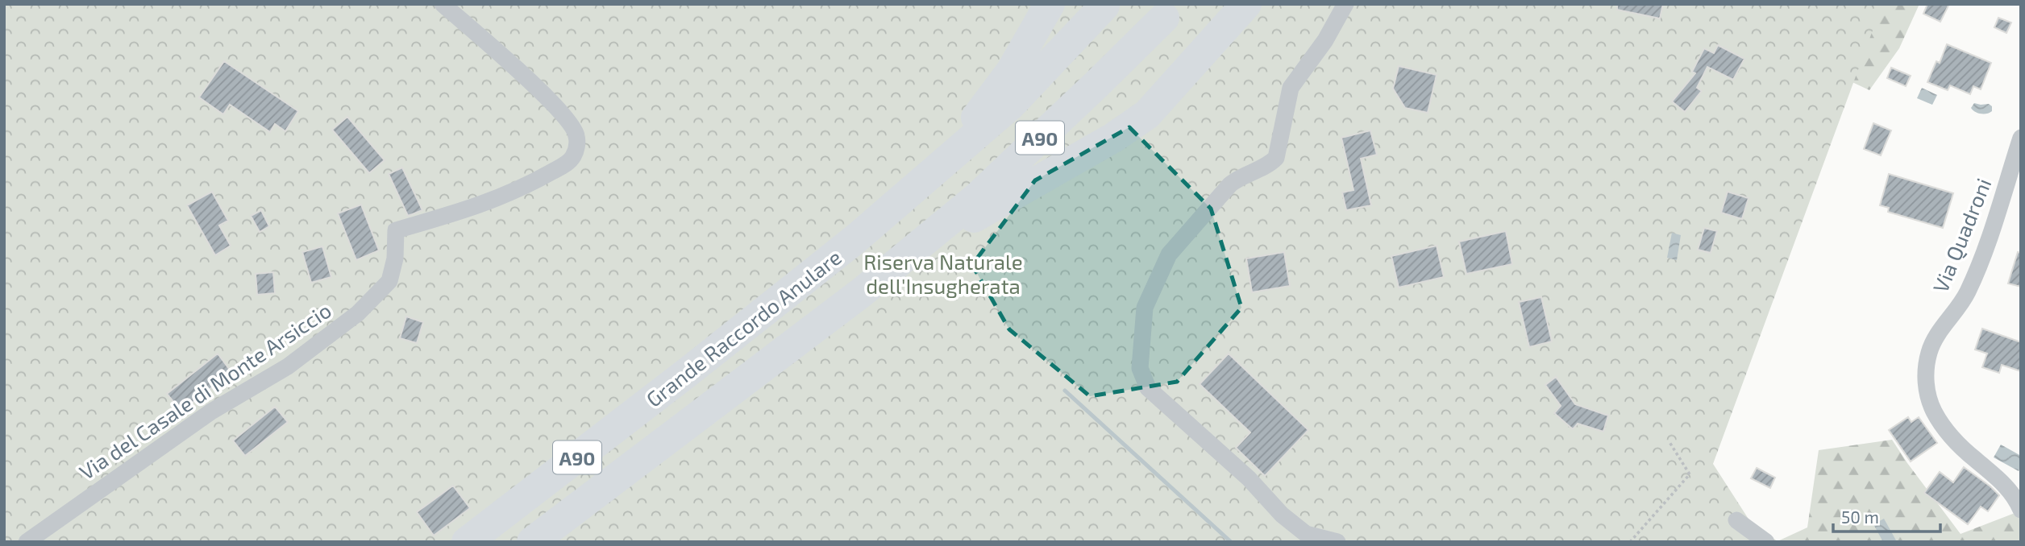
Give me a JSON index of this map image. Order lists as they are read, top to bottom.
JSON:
{
  "streets": {
    "highway": ["A90", "Grande Raccordo Anulare"],
    "street": ["Via Quadroni", "Via del Casale di Monte Arsiccio"]
  },
  "parks": ["Riserva Naturale dell'Insugherata"],
  "scale_bar": "50 m"
}
